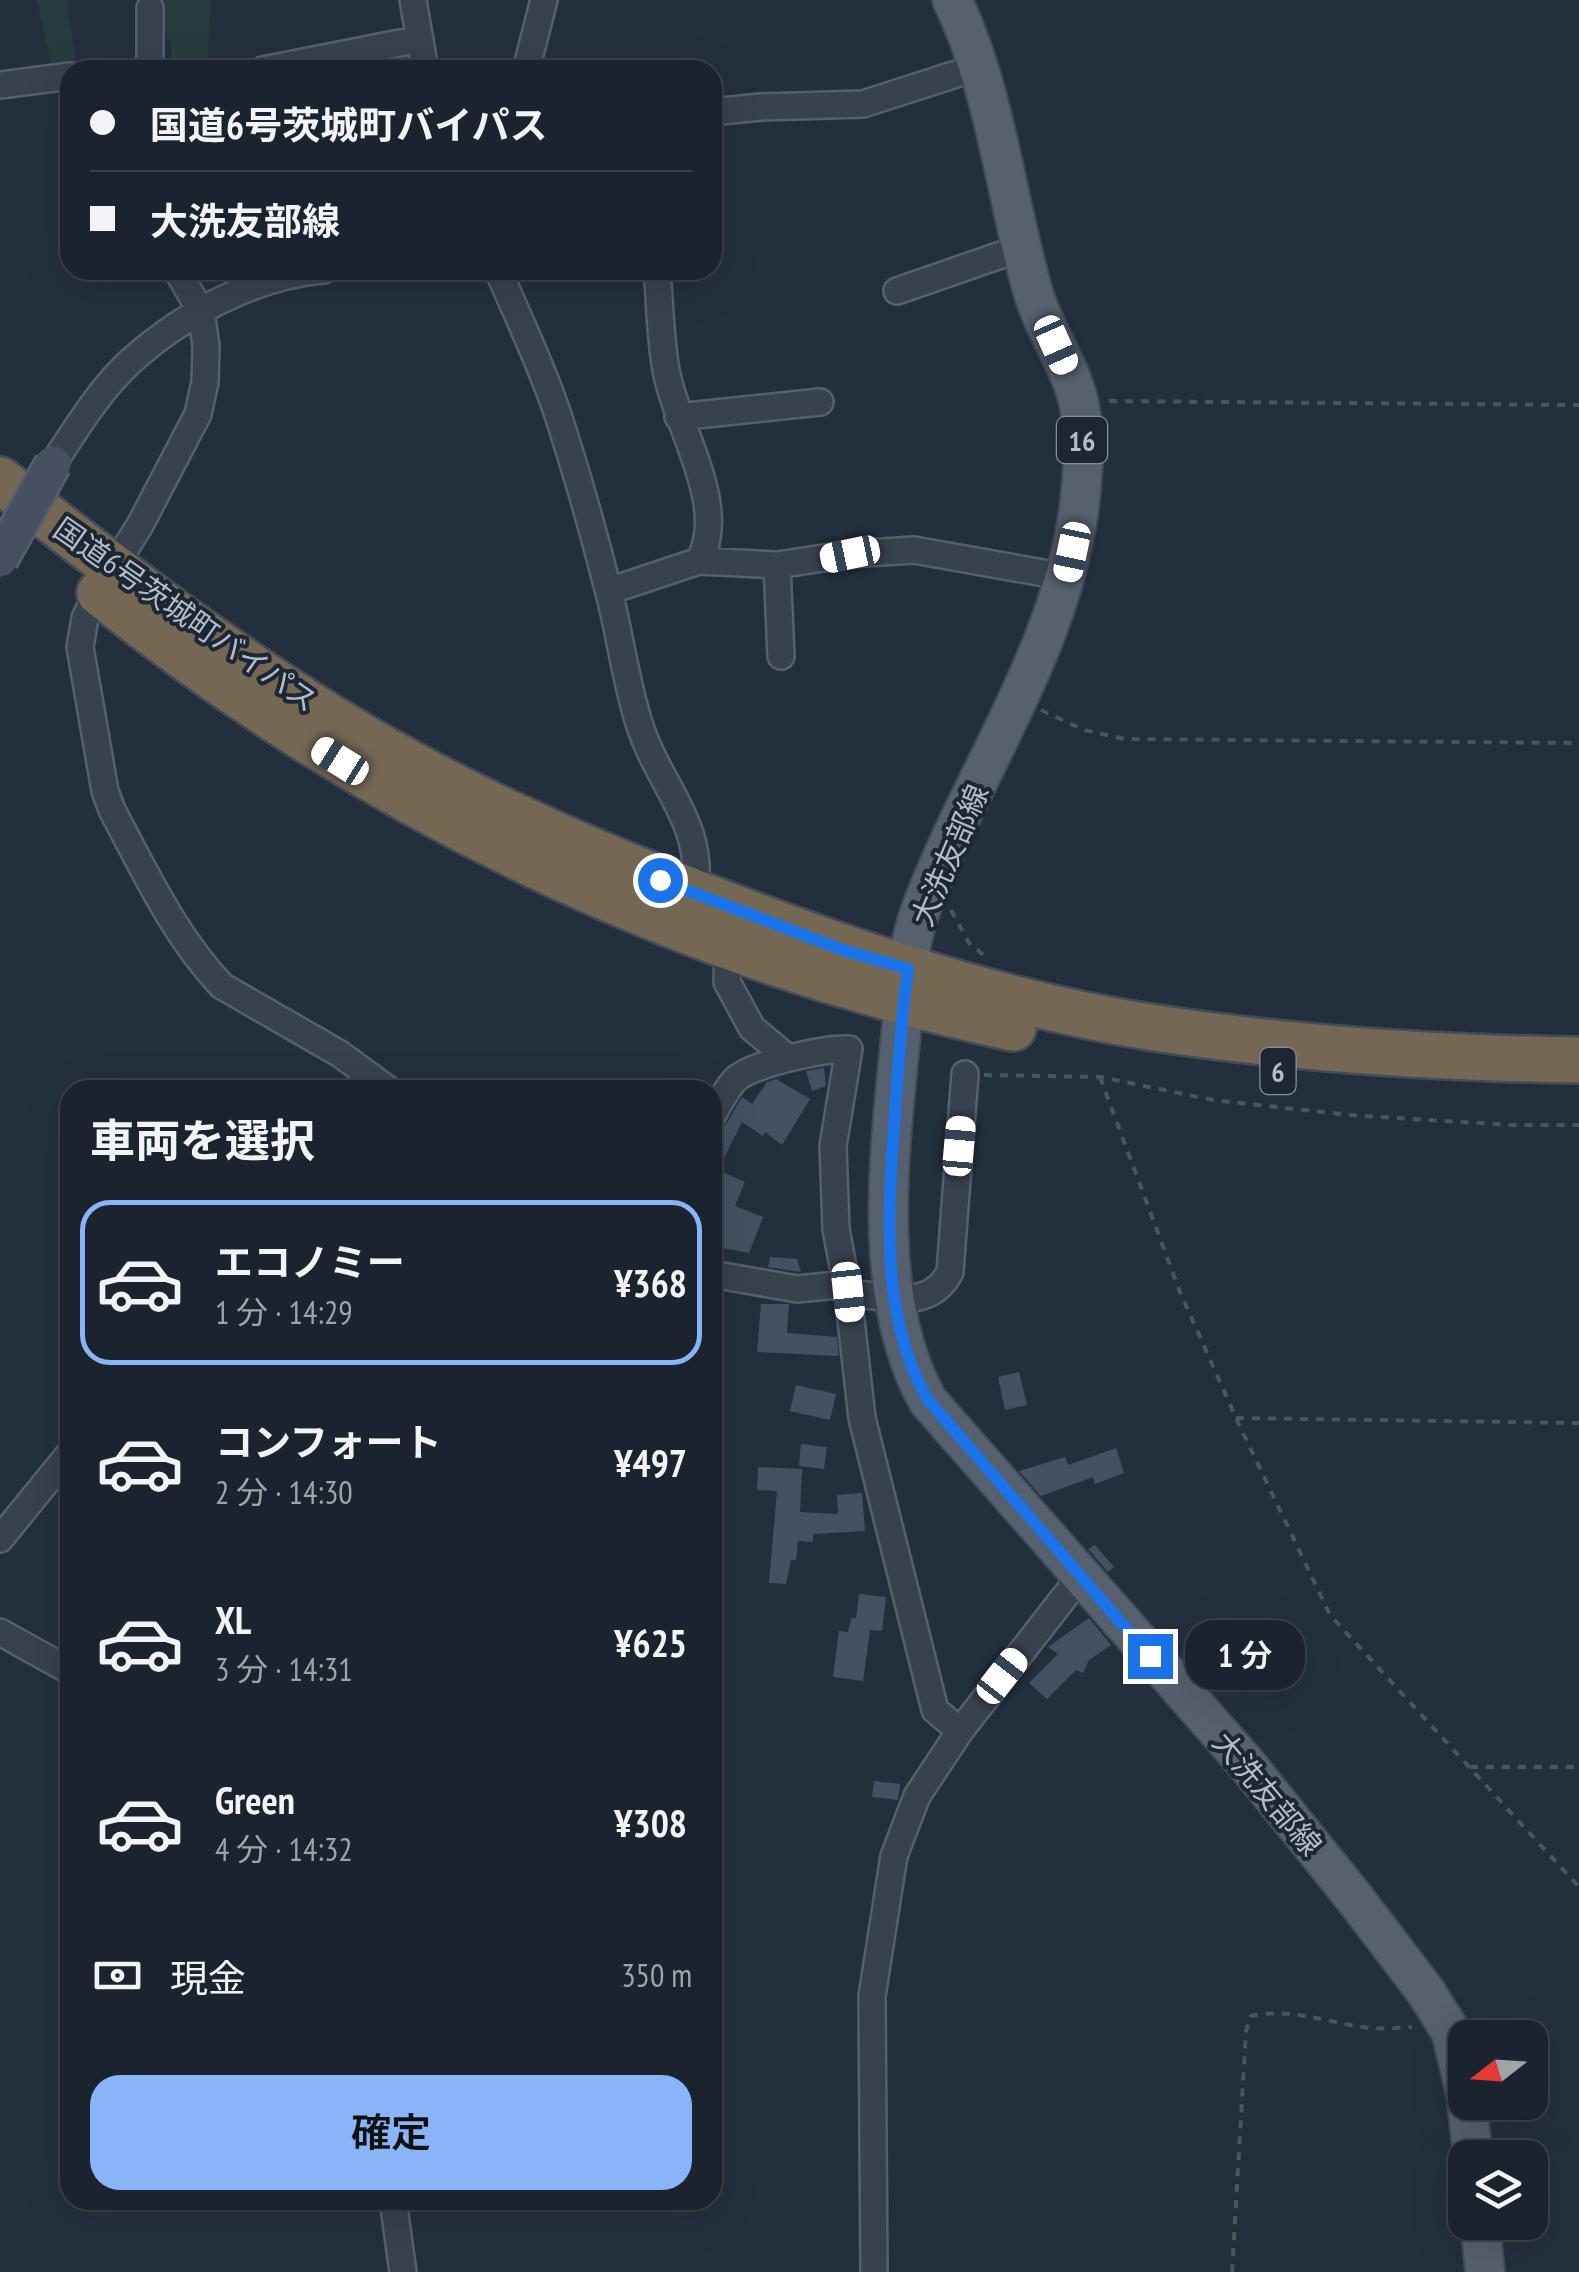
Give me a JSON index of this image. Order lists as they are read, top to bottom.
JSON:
{
  "streets": {
    "highway": ["国道6号茨城町バイパス", "6"],
    "main road": ["16", "大洗友部線"]
  },
  "crossings": [
    ["国道6号茨城町バイパス", "大洗友部線"]
  ],
  "north": "left",
  "page": {
    "banner": ["国道6号茨城町バイパス", "大洗友部線"],
    "heading": "車両を選択",
    "list": [
      {
        "name": "エコノミー",
        "note": "1 分 · 14:29",
        "value": "¥368"
      },
      {
        "name": "コンフォート",
        "note": "2 分 · 14:30",
        "value": "¥497"
      },
      {
        "name": "XL",
        "note": "3 分 · 14:31",
        "value": "¥625"
      },
      {
        "name": "Green",
        "note": "4 分 · 14:32",
        "value": "¥308"
      }
    ],
    "bubble": "1 分",
    "pay": ["現金", "350 m"],
    "buttons": "確定"
  }
}
